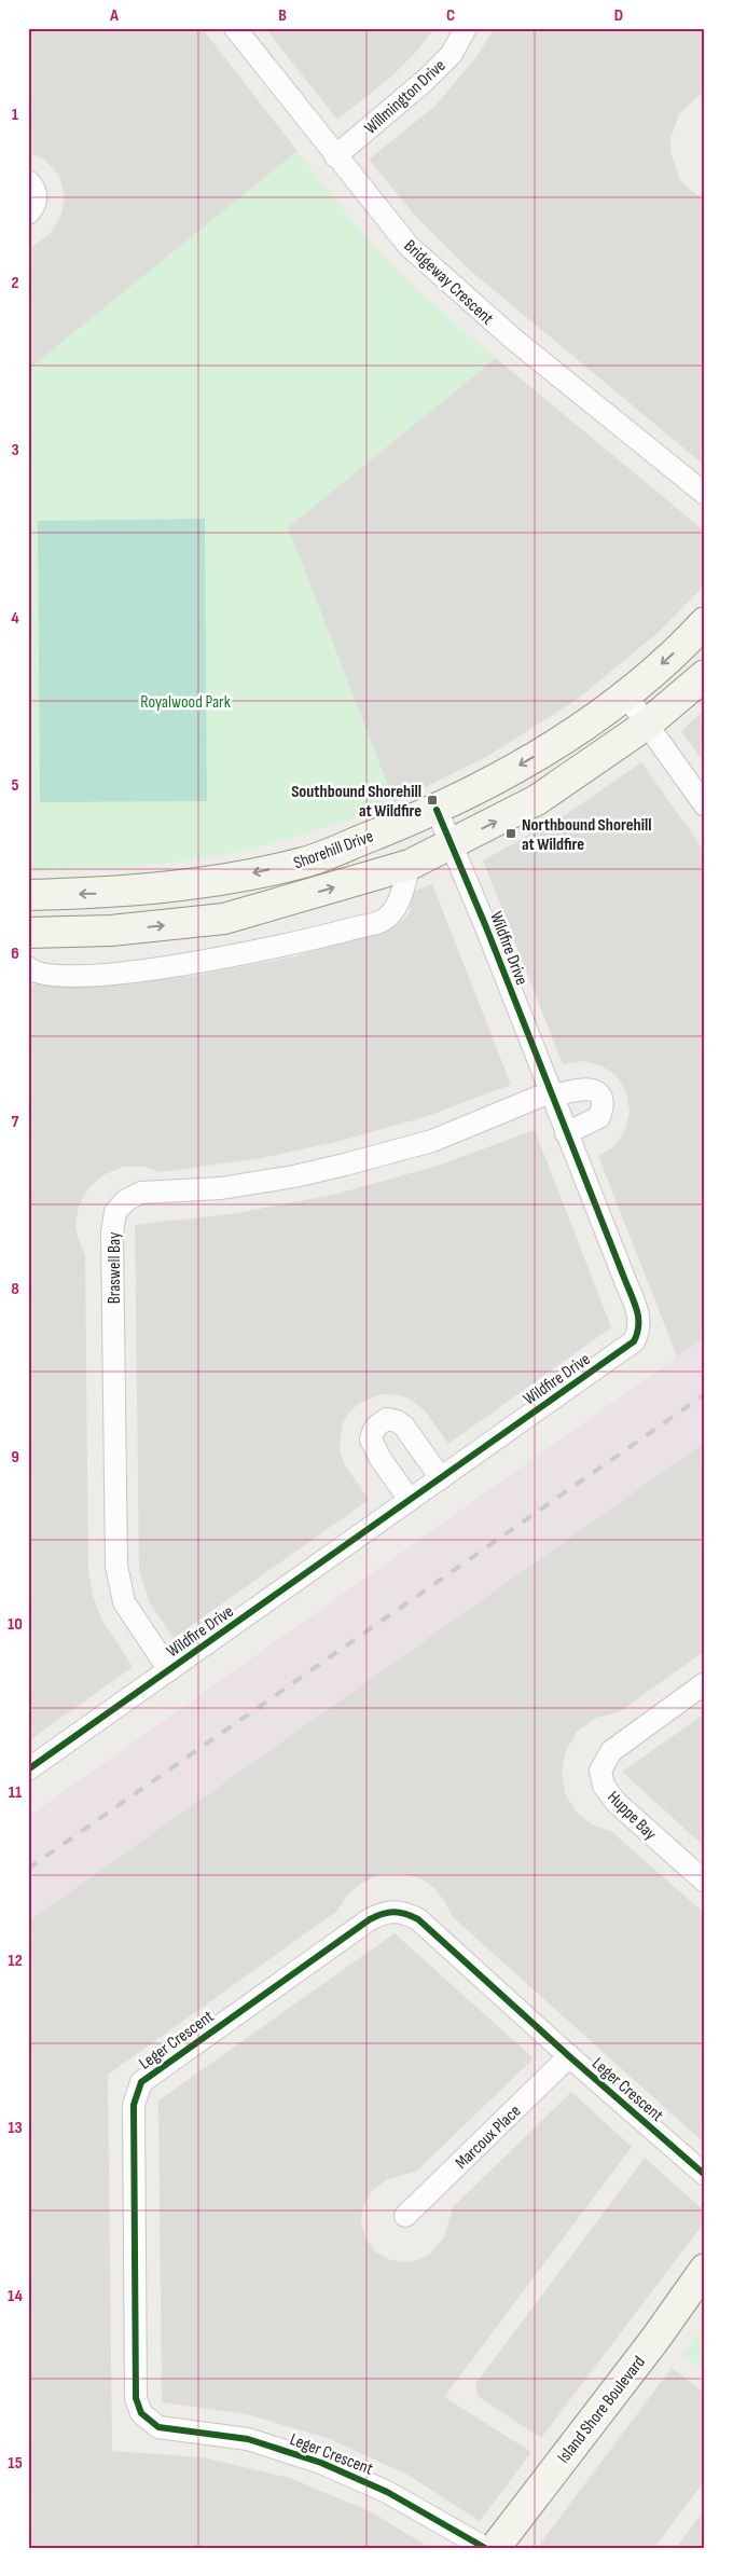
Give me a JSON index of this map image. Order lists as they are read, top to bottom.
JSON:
{
  "streets": {
    "street": [
      "Willmington Drive",
      "Bridgeway Crescent",
      "Shorehill Drive",
      "Wildfire Drive",
      "Braswell Bay",
      "Huppe Bay",
      "Leger Crescent",
      "Marcoux Place",
      "Island Shore Boulevard"
    ]
  },
  "crossings": [
    ["Willmington Drive", "Bridgeway Crescent"],
    ["Shorehill Drive", "Wildfire Drive"],
    ["Wildfire Drive", "Braswell Bay"],
    ["Leger Crescent", "Marcoux Place"]
  ],
  "parks": ["Royalwood Park"],
  "places": {
    "transit": ["Southbound Shorehill at Wildfire", "Northbound Shorehill at Wildfire"]
  },
  "grid": {
    "columns": [
      "A",
      "B",
      "C",
      "D"
    ],
    "rows": [
      "1",
      "2",
      "3",
      "4",
      "5",
      "6",
      "7",
      "8",
      "9",
      "10",
      "11",
      "12",
      "13",
      "14",
      "15"
    ]
  }
}
